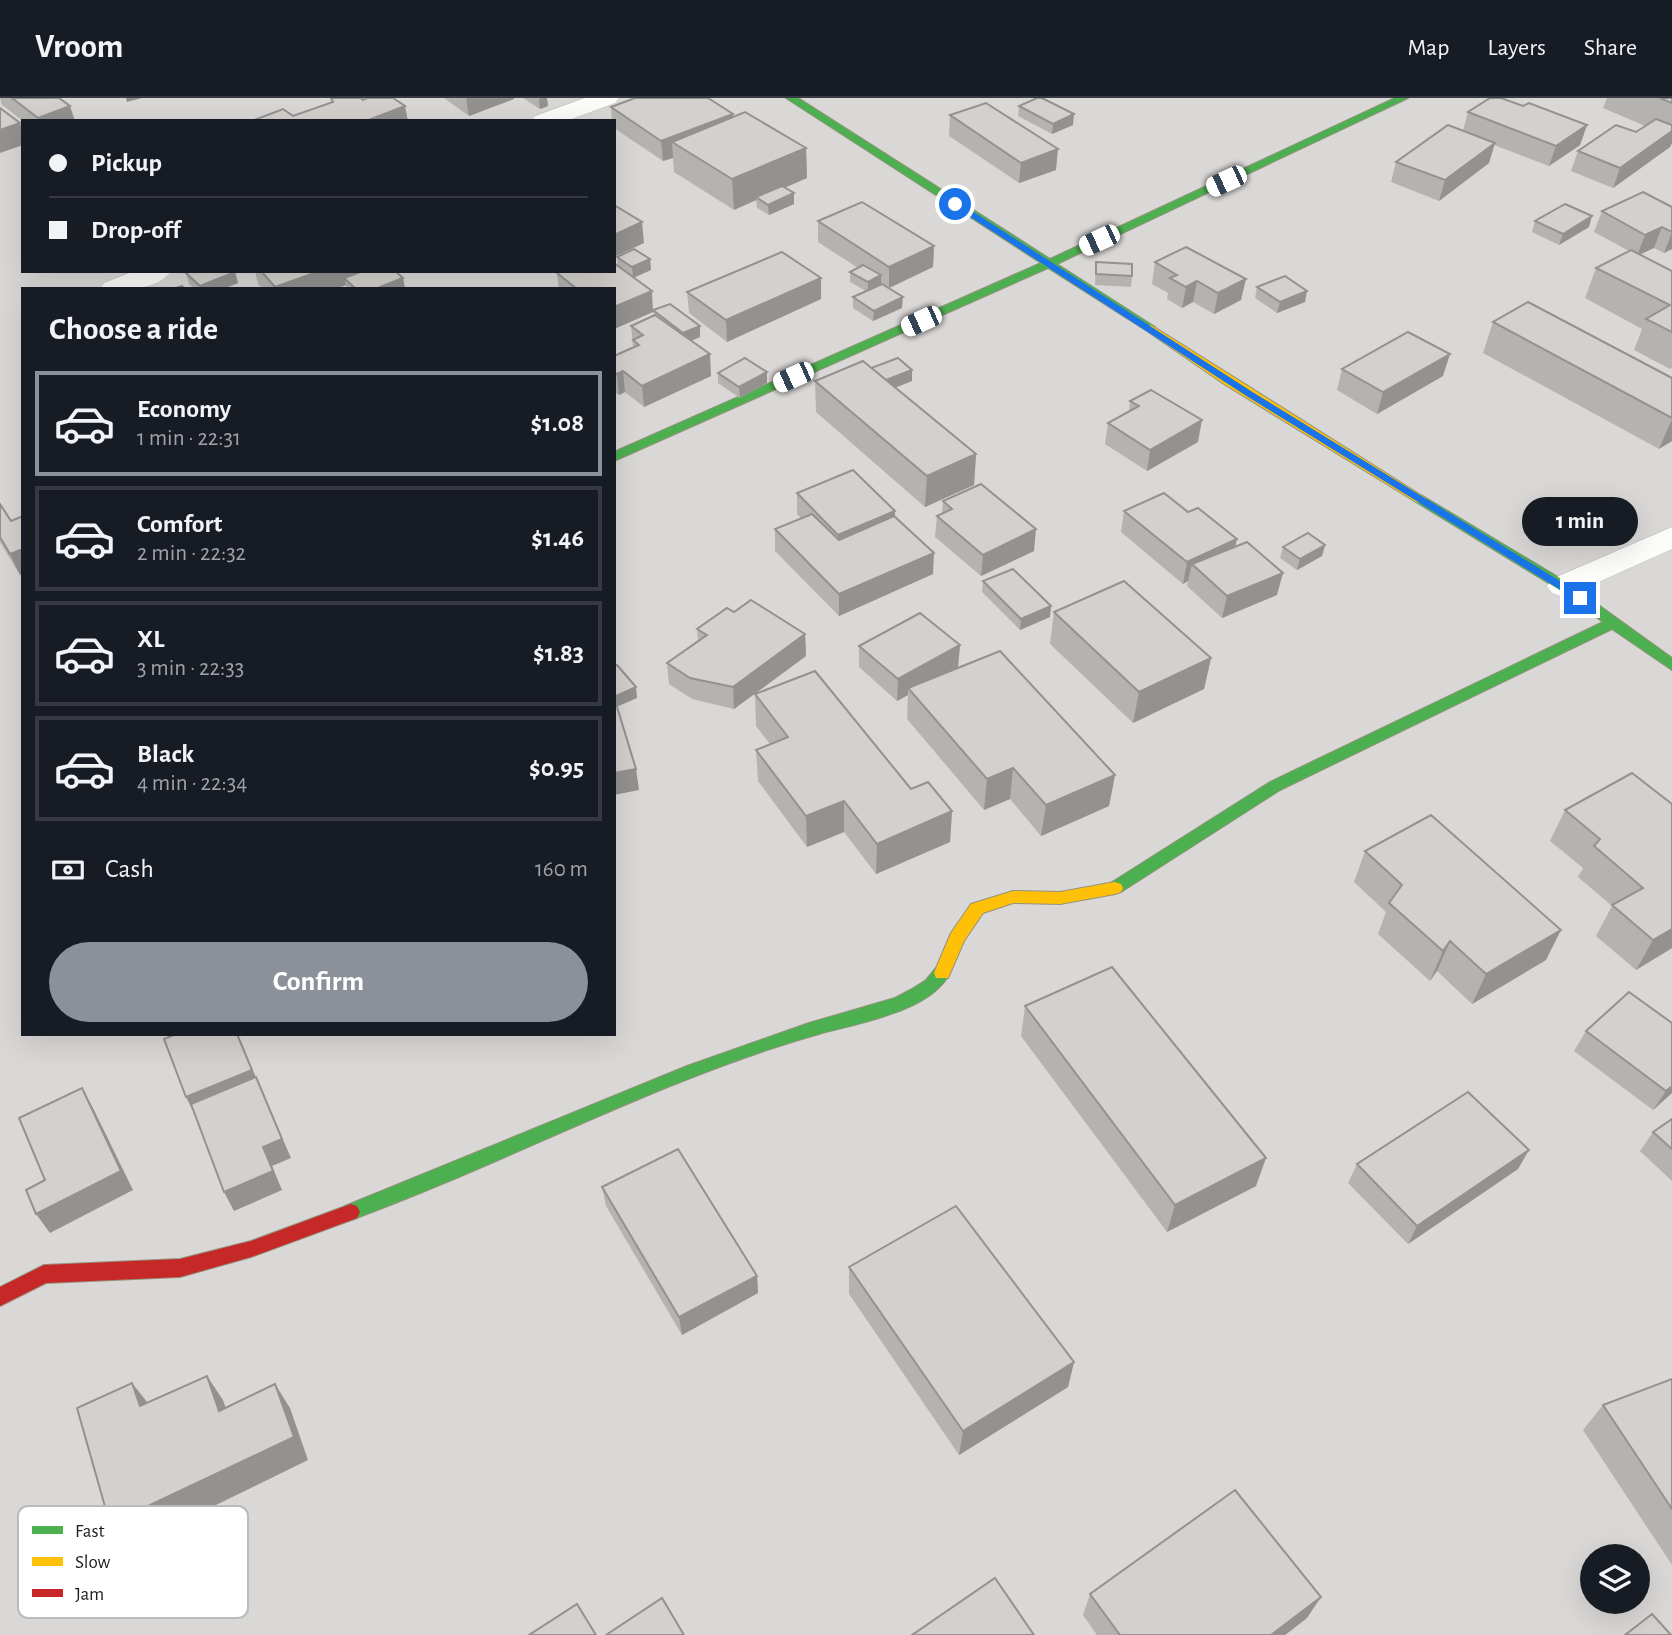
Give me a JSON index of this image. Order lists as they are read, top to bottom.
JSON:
{
  "legend": ["Fast", "Slow", "Jam"],
  "page": {
    "header": "Vroom",
    "nav": ["Map", "Layers", "Share"],
    "banner": ["Pickup", "Drop-off"],
    "heading": "Choose a ride",
    "list": [
      {
        "name": "Economy",
        "note": "1 min · 22:31",
        "value": "$1.08"
      },
      {
        "name": "Comfort",
        "note": "2 min · 22:32",
        "value": "$1.46"
      },
      {
        "name": "XL",
        "note": "3 min · 22:33",
        "value": "$1.83"
      },
      {
        "name": "Black",
        "note": "4 min · 22:34",
        "value": "$0.95"
      }
    ],
    "bubble": "1 min",
    "pay": ["Cash", "160 m"],
    "buttons": "Confirm"
  }
}
